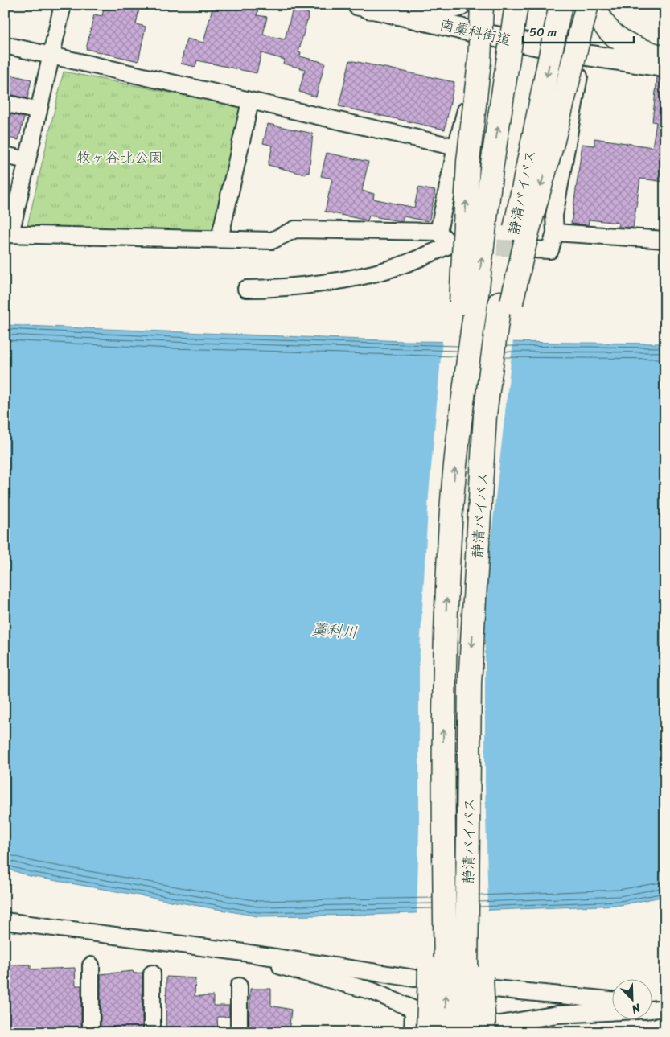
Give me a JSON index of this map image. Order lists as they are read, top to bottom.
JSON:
{
  "streets": {
    "highway": ["静清バイパス"],
    "main road": ["南藁科街道"]
  },
  "water": ["藁科川"],
  "parks": ["牧ヶ谷北公園"],
  "scale_bar": "50 m",
  "north": "bottom right"
}
